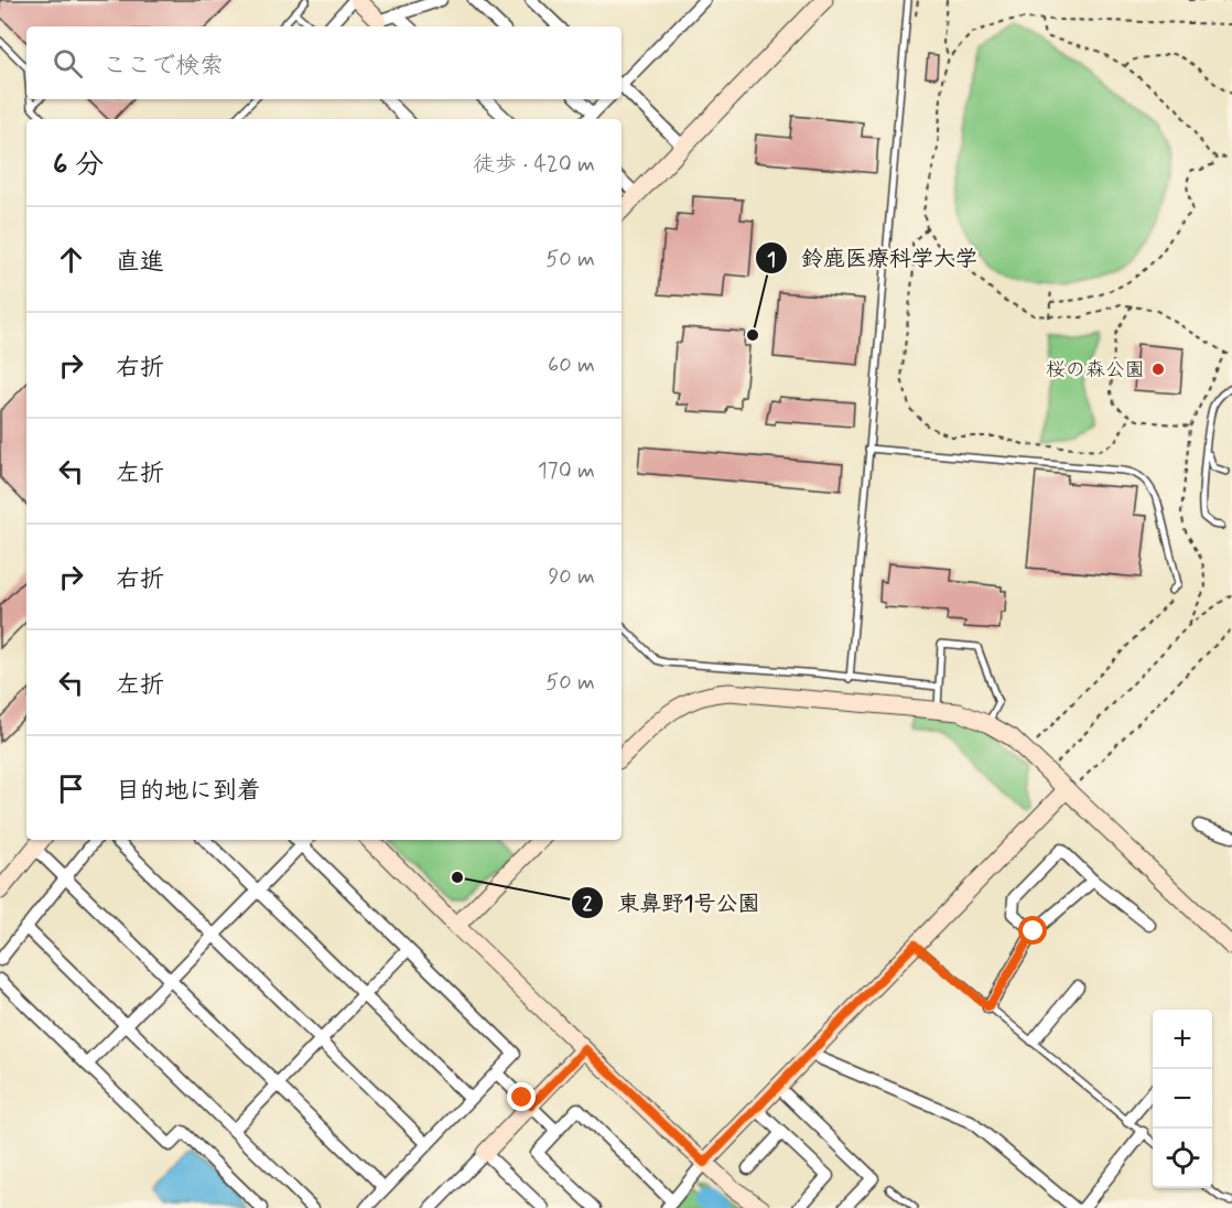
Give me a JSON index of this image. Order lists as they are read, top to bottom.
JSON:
{
  "places": ["鈴鹿医療科学大学", "桜の森公園", "東鼻野1号公園"],
  "page": {
    "search": "ここで検索",
    "heading": ["6 分", "徒歩 · 420 m"],
    "list": [
      ["直進", "50 m"],
      ["右折", "60 m"],
      ["左折", "170 m"],
      ["右折", "90 m"],
      ["左折", "50 m"],
      "目的地に到着"
    ],
    "map_buttons": ["+", "−"]
  }
}
